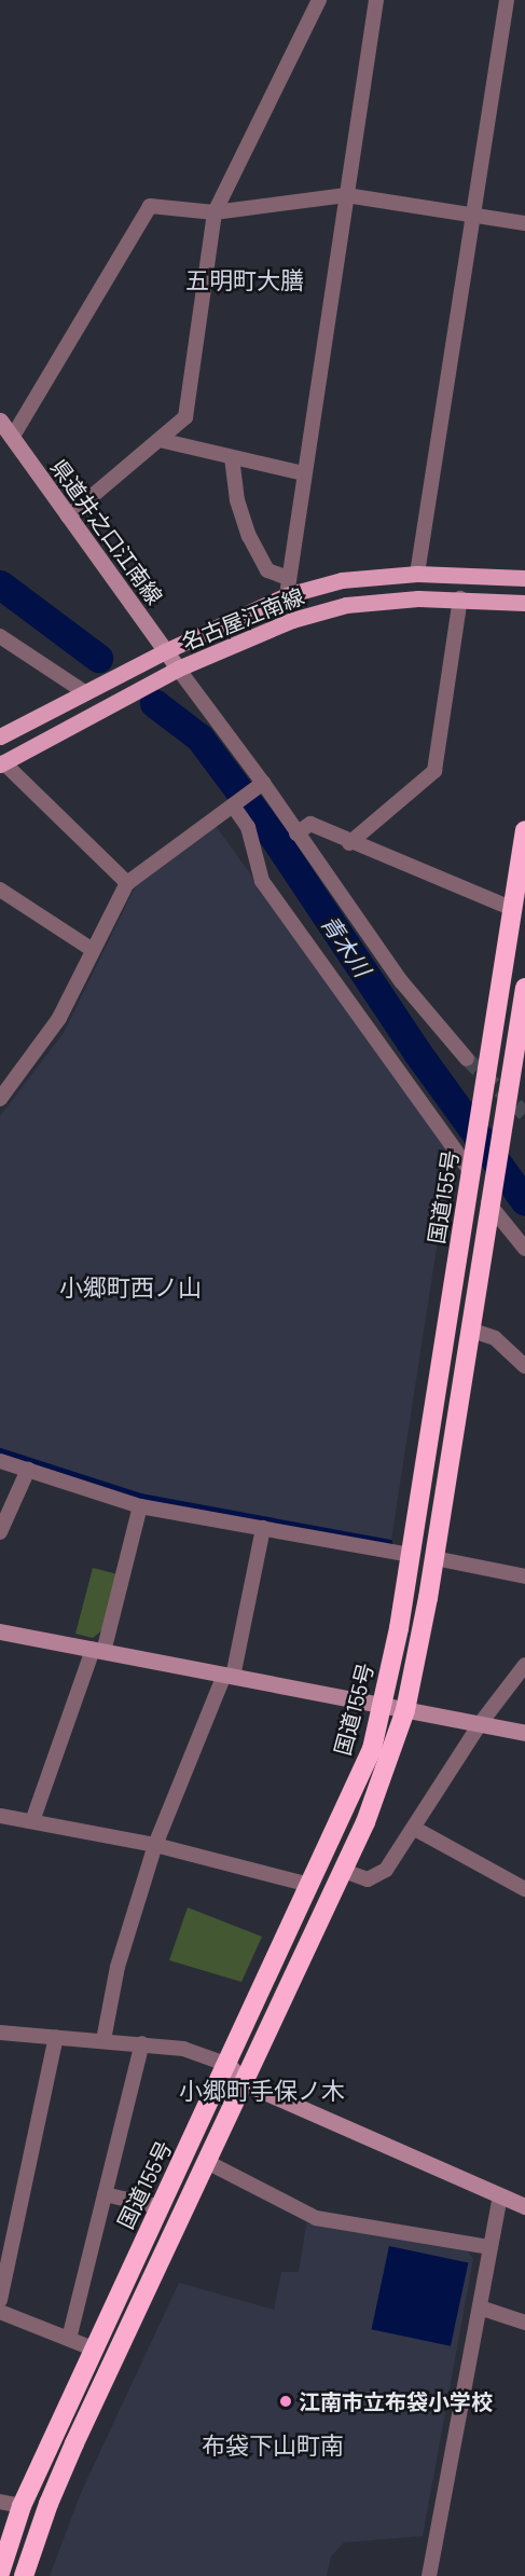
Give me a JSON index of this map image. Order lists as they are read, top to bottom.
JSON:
{
  "streets": {
    "highway": ["国道155号"],
    "main road": ["名古屋江南線"],
    "street": ["県道井之口江南線"]
  },
  "crossings": [
    ["県道井之口江南線", "名古屋江南線"]
  ],
  "districts": [
    "五明町大膳",
    "小郷町西ノ山",
    "小郷町手保ノ木",
    "布袋下山町南"
  ],
  "water": ["青木川"],
  "places": ["江南市立布袋小学校"]
}
